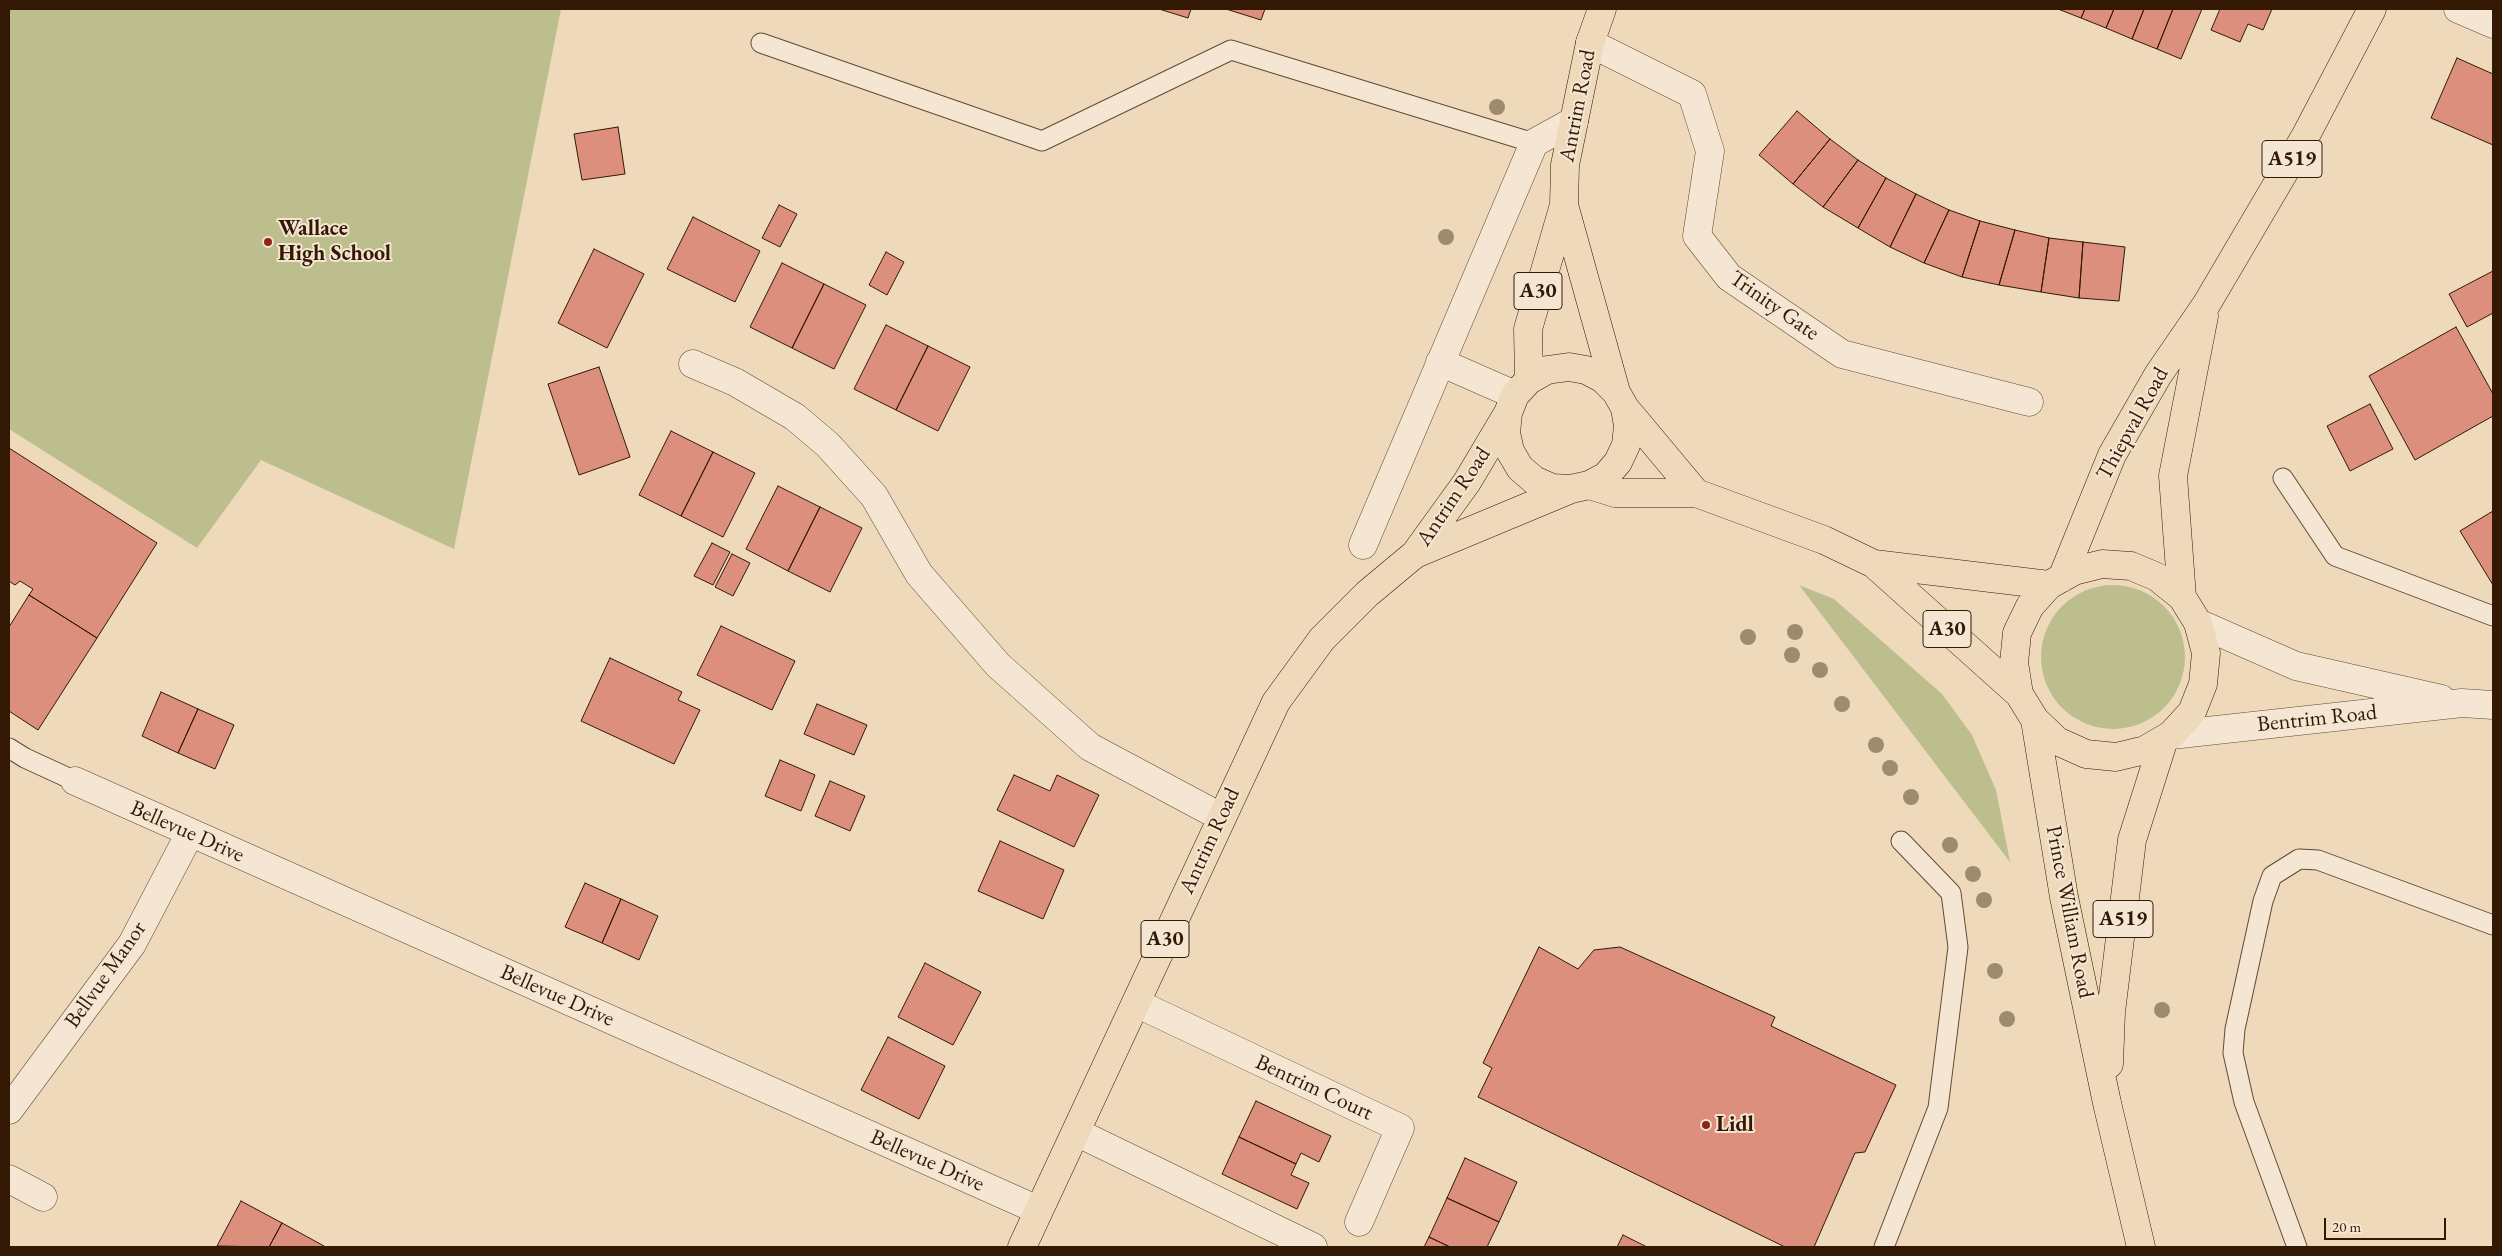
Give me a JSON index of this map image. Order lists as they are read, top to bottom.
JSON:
{
  "streets": {
    "main road": [
      "Antrim Road",
      "A519",
      "A30",
      "Thiepval Road",
      "Prince William Road"
    ],
    "street": [
      "Trinity Gate",
      "Bentrim Road",
      "Bellevue Drive",
      "Bellvue Manor",
      "Bentrim Court"
    ]
  },
  "crossings": [
    ["Antrim Road", "A30"],
    ["Antrim Road", "Trinity Gate"],
    ["Antrim Road", "Bellevue Drive"],
    ["Antrim Road", "Bentrim Court"],
    ["A519", "A30"],
    ["A519", "Thiepval Road"],
    ["A519", "Bentrim Road"],
    ["A519", "Prince William Road"],
    ["A30", "Thiepval Road"],
    ["Bentrim Road", "Prince William Road"],
    ["Bellevue Drive", "Bellvue Manor"]
  ],
  "places": ["Wallace High School", "Lidl"],
  "scale_bar": "20 m"
}
